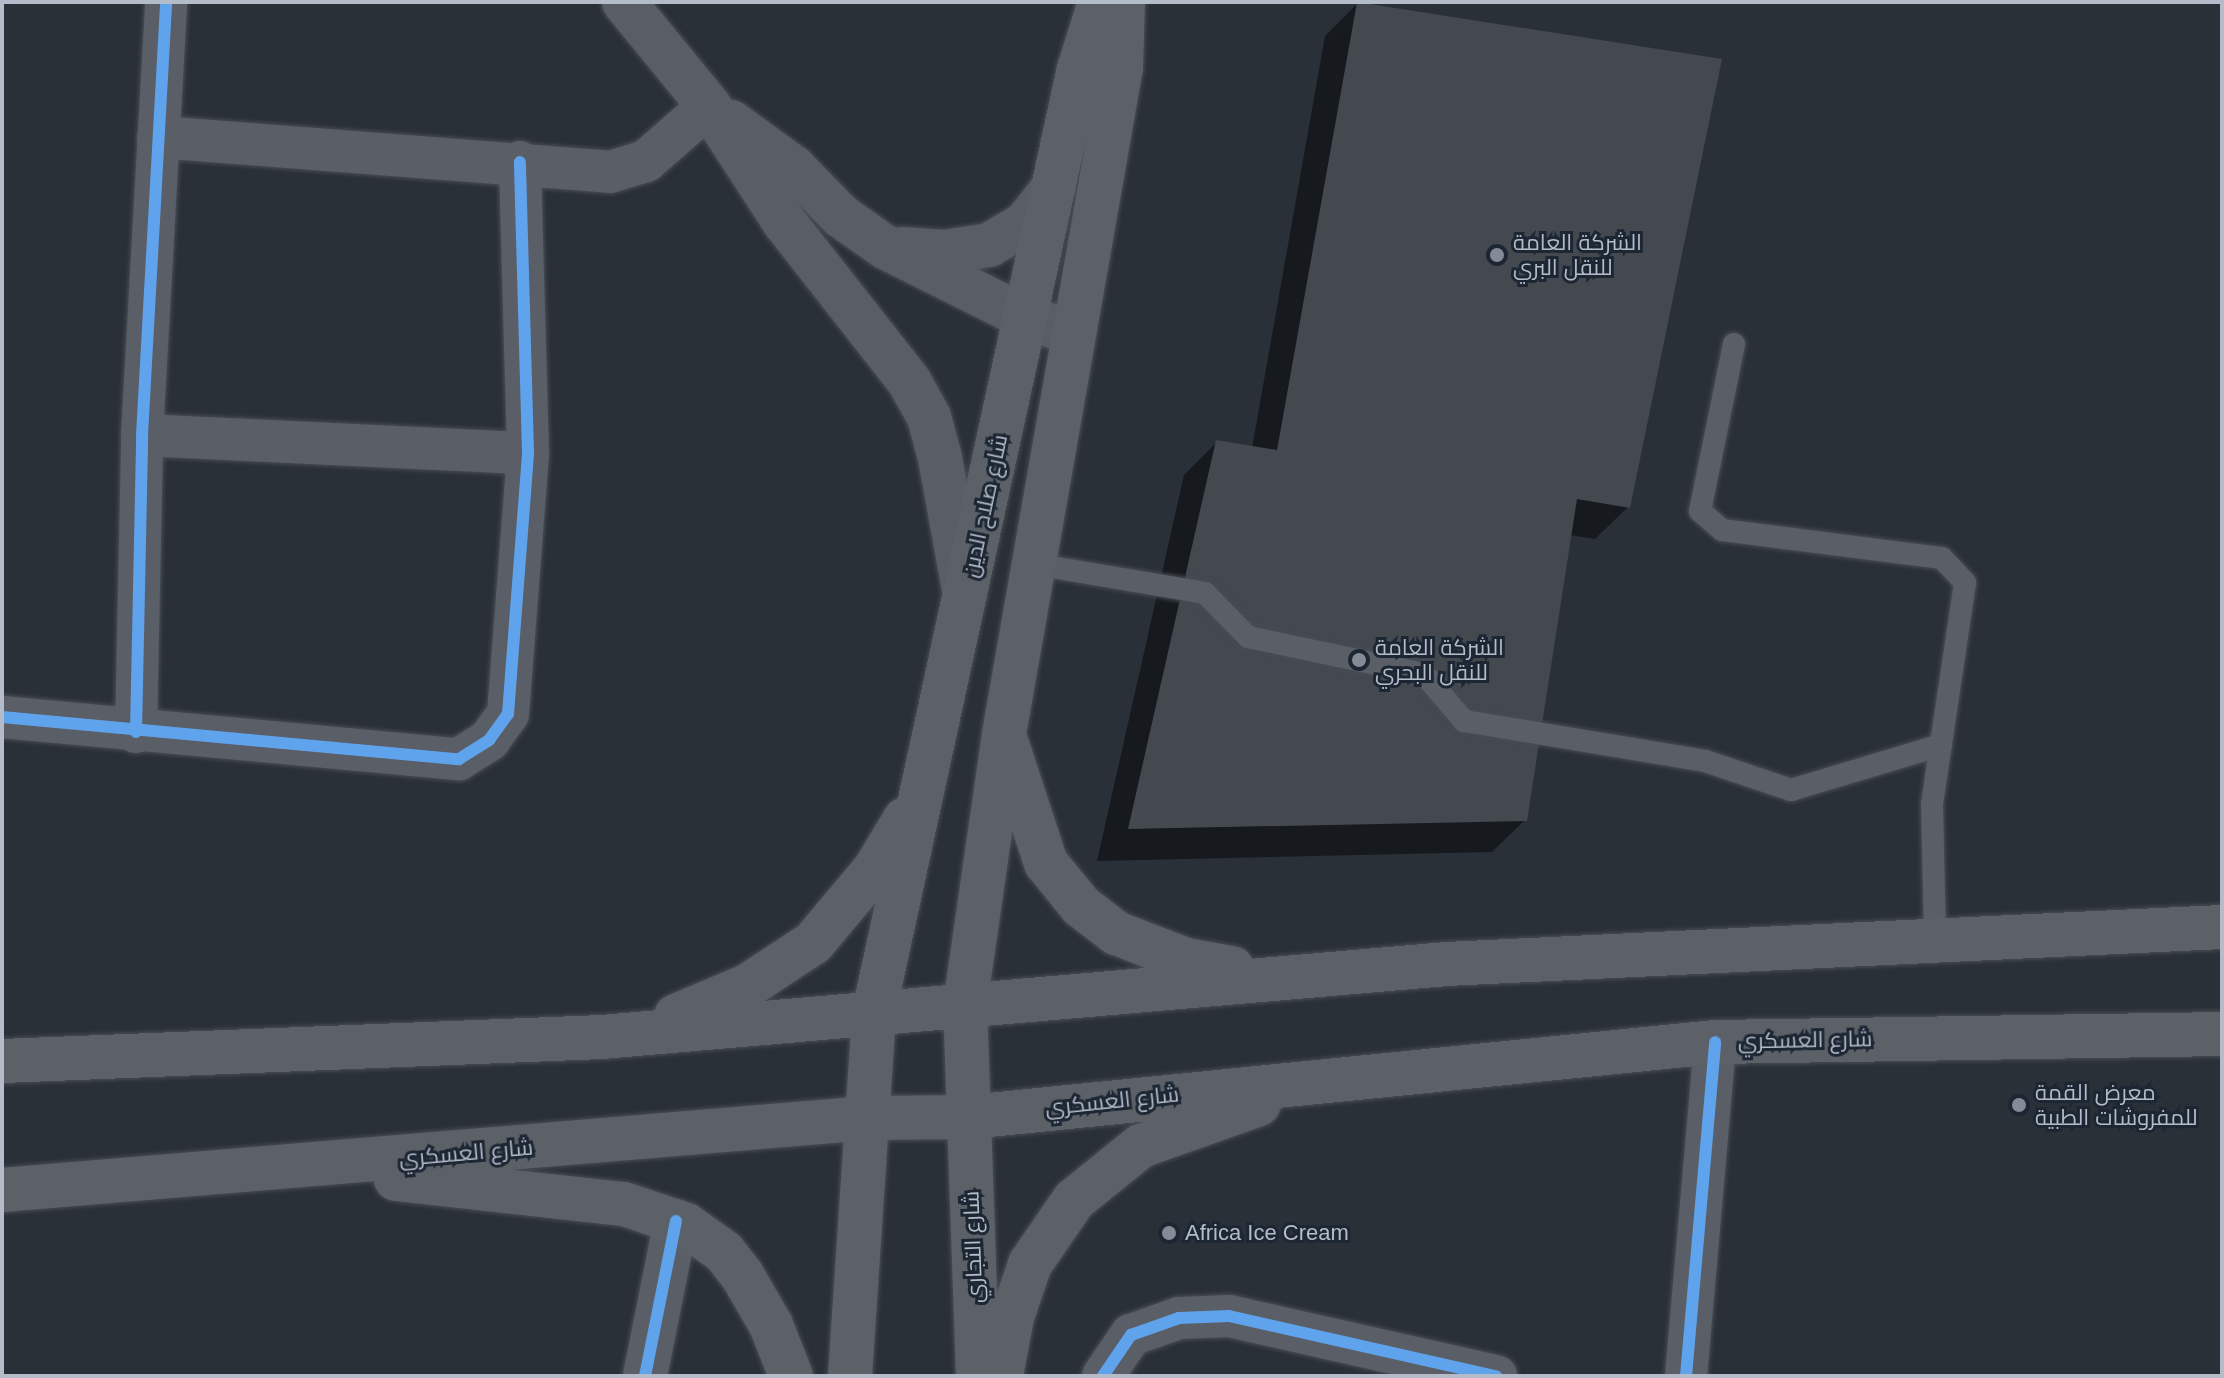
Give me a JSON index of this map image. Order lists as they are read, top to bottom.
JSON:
{
  "streets": {
    "main road": ["شارع صلاح الدين", "شارع العسكري", "شارع التجاري"]
  },
  "crossings": [
    ["شارع صلاح الدين", "شارع العسكري"],
    ["شارع العسكري", "شارع التجاري"]
  ],
  "places": [
    "الشركة العامة للنقل البري",
    "الشركة العامة للنقل البحري",
    "معرض القمة للمفروشات الطبية",
    "Africa Ice Cream"
  ]
}
